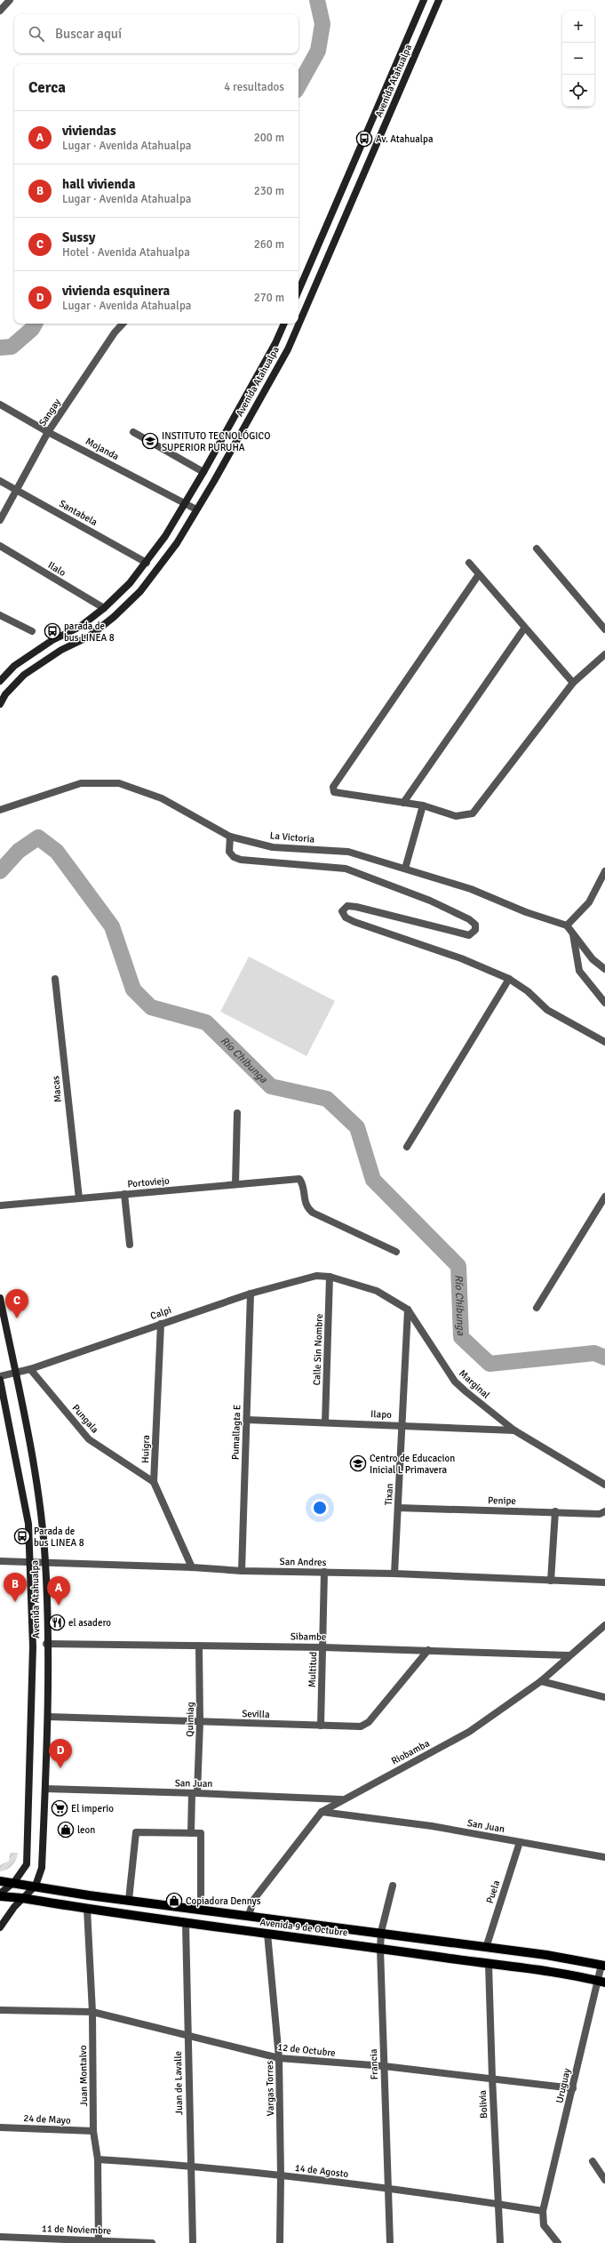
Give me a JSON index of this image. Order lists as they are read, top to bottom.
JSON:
{
  "streets": {
    "main road": ["Avenida Atahualpa", "Avenida 9 de Octubre"],
    "street": [
      "Sangay",
      "Mojanda",
      "Santabela",
      "Ilalo",
      "La Victoria",
      "Macas",
      "Portoviejo",
      "Calpi",
      "Calle Sin Nombre",
      "Marginal",
      "Ilapo",
      "Pungala",
      "Pumallagta E",
      "Huigra",
      "Tixan",
      "Penipe",
      "San Andres",
      "Sibambe",
      "Multitud",
      "Sevilla",
      "Quimiag",
      "Riobamba",
      "San Juan",
      "Puela",
      "12 de Octubre",
      "Francia",
      "Juan Montalvo",
      "Juan de Lavalle",
      "Uruguay",
      "Vargas Torres",
      "Bolivia",
      "24 de Mayo",
      "14 de Agosto",
      "11 de Noviembre"
    ]
  },
  "crossings": [
    ["Avenida Atahualpa", "Mojanda"],
    ["Avenida Atahualpa", "Santabela"],
    ["Avenida Atahualpa", "Ilalo"],
    ["Avenida Atahualpa", "Calpi"],
    ["Avenida Atahualpa", "San Andres"],
    ["Avenida Atahualpa", "Sibambe"],
    ["Avenida Atahualpa", "Sevilla"],
    ["Avenida Atahualpa", "San Juan"],
    ["Avenida Atahualpa", "Avenida 9 de Octubre"],
    ["Sangay", "Mojanda"],
    ["Sangay", "Santabela"],
    ["Macas", "Portoviejo"],
    ["Calpi", "Calle Sin Nombre"],
    ["Calpi", "Marginal"],
    ["Calpi", "Pungala"],
    ["Calpi", "Pumallagta E"],
    ["Calpi", "Huigra"],
    ["Calle Sin Nombre", "Marginal"],
    ["Calle Sin Nombre", "Ilapo"],
    ["Marginal", "Ilapo"],
    ["Marginal", "Tixan"],
    ["Ilapo", "Pumallagta E"],
    ["Ilapo", "Tixan"],
    ["Pungala", "Huigra"],
    ["Pumallagta E", "San Andres"],
    ["Huigra", "San Andres"],
    ["Tixan", "Penipe"],
    ["Tixan", "San Andres"],
    ["San Andres", "Multitud"],
    ["Sibambe", "Multitud"],
    ["Sibambe", "Sevilla"],
    ["Sibambe", "Quimiag"],
    ["Sibambe", "Riobamba"],
    ["Multitud", "Sevilla"],
    ["Sevilla", "Quimiag"],
    ["Quimiag", "San Juan"],
    ["Riobamba", "San Juan"],
    ["Riobamba", "Avenida 9 de Octubre"],
    ["San Juan", "Puela"],
    ["Puela", "Avenida 9 de Octubre"],
    ["Avenida 9 de Octubre", "Francia"],
    ["Avenida 9 de Octubre", "Juan Montalvo"],
    ["Avenida 9 de Octubre", "Juan de Lavalle"],
    ["Avenida 9 de Octubre", "Uruguay"],
    ["Avenida 9 de Octubre", "Vargas Torres"],
    ["Avenida 9 de Octubre", "Bolivia"],
    ["12 de Octubre", "Francia"],
    ["12 de Octubre", "Juan Montalvo"],
    ["12 de Octubre", "Juan de Lavalle"],
    ["12 de Octubre", "Uruguay"],
    ["12 de Octubre", "Vargas Torres"],
    ["12 de Octubre", "Bolivia"],
    ["Francia", "14 de Agosto"],
    ["Juan Montalvo", "24 de Mayo"],
    ["Juan Montalvo", "14 de Agosto"],
    ["Juan Montalvo", "11 de Noviembre"],
    ["Juan de Lavalle", "14 de Agosto"],
    ["Uruguay", "14 de Agosto"],
    ["Vargas Torres", "14 de Agosto"],
    ["Bolivia", "14 de Agosto"]
  ],
  "water": ["Río Chibunga"],
  "places": {
    "bus stop": ["Av. Atahualpa", "parada de bus LINEA 8", "Parada de bus LINEA 8"],
    "school or university": ["INSTITUTO TECNOLÓGICO SUPERIOR PURUHA", "Centro de Educacion Inicial L Primavera"],
    "restaurant": ["el asadero"],
    "supermarket": ["El imperio"],
    "shop": ["leon", "Copiadora Dennys"]
  },
  "page": {
    "map_buttons": ["+", "−"],
    "search": "Buscar aquí",
    "heading": ["Cerca", "4 resultados"],
    "list": [
      {
        "mark": "A",
        "name": "viviendas",
        "note": "Lugar · Avenida Atahualpa",
        "value": "200 m"
      },
      {
        "mark": "B",
        "name": "hall vivienda",
        "note": "Lugar · Avenida Atahualpa",
        "value": "230 m"
      },
      {
        "mark": "C",
        "name": "Sussy",
        "note": "Hotel · Avenida Atahualpa",
        "value": "260 m"
      },
      {
        "mark": "D",
        "name": "vivienda esquinera",
        "note": "Lugar · Avenida Atahualpa",
        "value": "270 m"
      }
    ],
    "pins": [
      "C",
      "B",
      "A",
      "D"
    ]
  }
}
